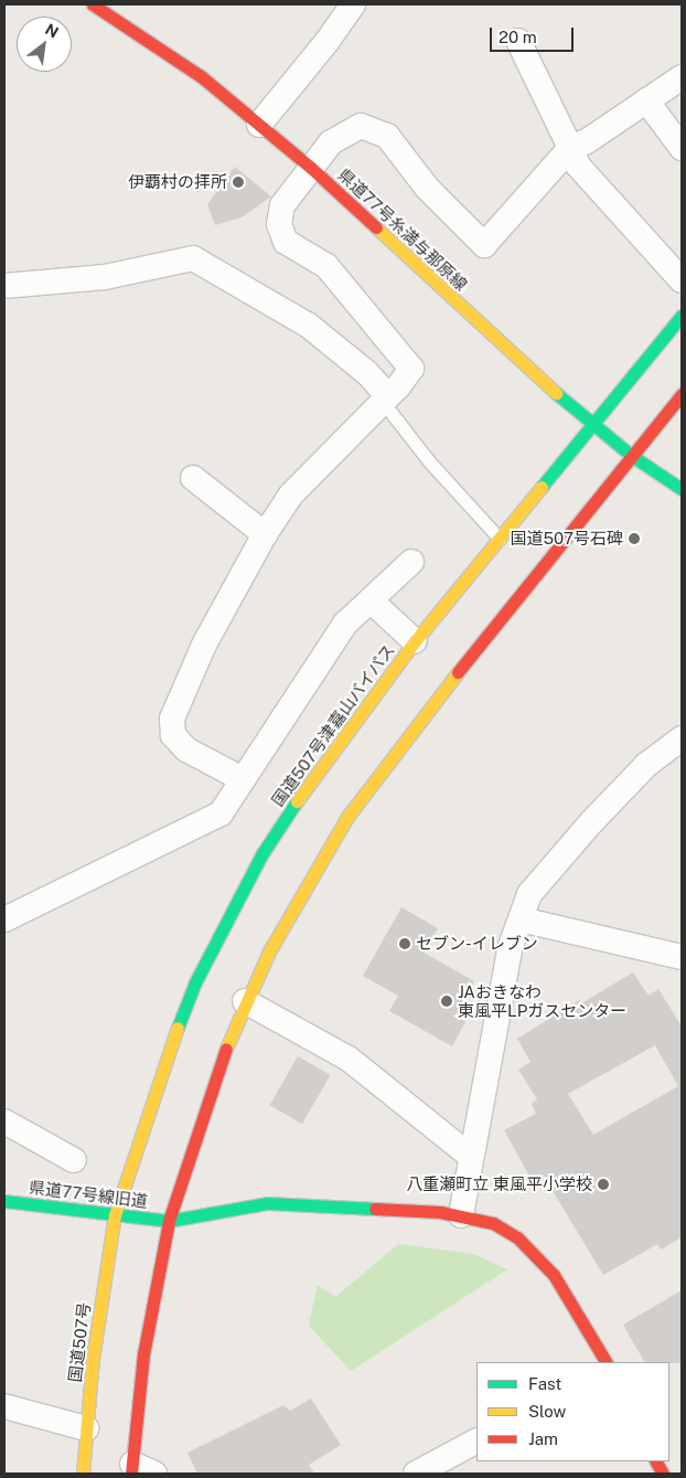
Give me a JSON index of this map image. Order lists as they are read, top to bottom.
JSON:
{
  "streets": {
    "main road": [
      "県道77号糸満与那原線",
      "国道507号津嘉山バイパス",
      "県道77号線旧道",
      "国道507号"
    ]
  },
  "crossings": [
    ["県道77号糸満与那原線", "国道507号津嘉山バイパス"],
    ["国道507号津嘉山バイパス", "県道77号線旧道"],
    ["国道507号津嘉山バイパス", "国道507号"],
    ["県道77号線旧道", "国道507号"]
  ],
  "places": [
    "伊覇村の拝所",
    "国道507号石碑",
    "セブン-イレブン",
    "JAおきなわ 東風平LPガスセンター",
    "八重瀬町立 東風平小学校"
  ],
  "legend": ["Fast", "Slow", "Jam"],
  "scale_bar": "20 m",
  "north": "top right"
}
